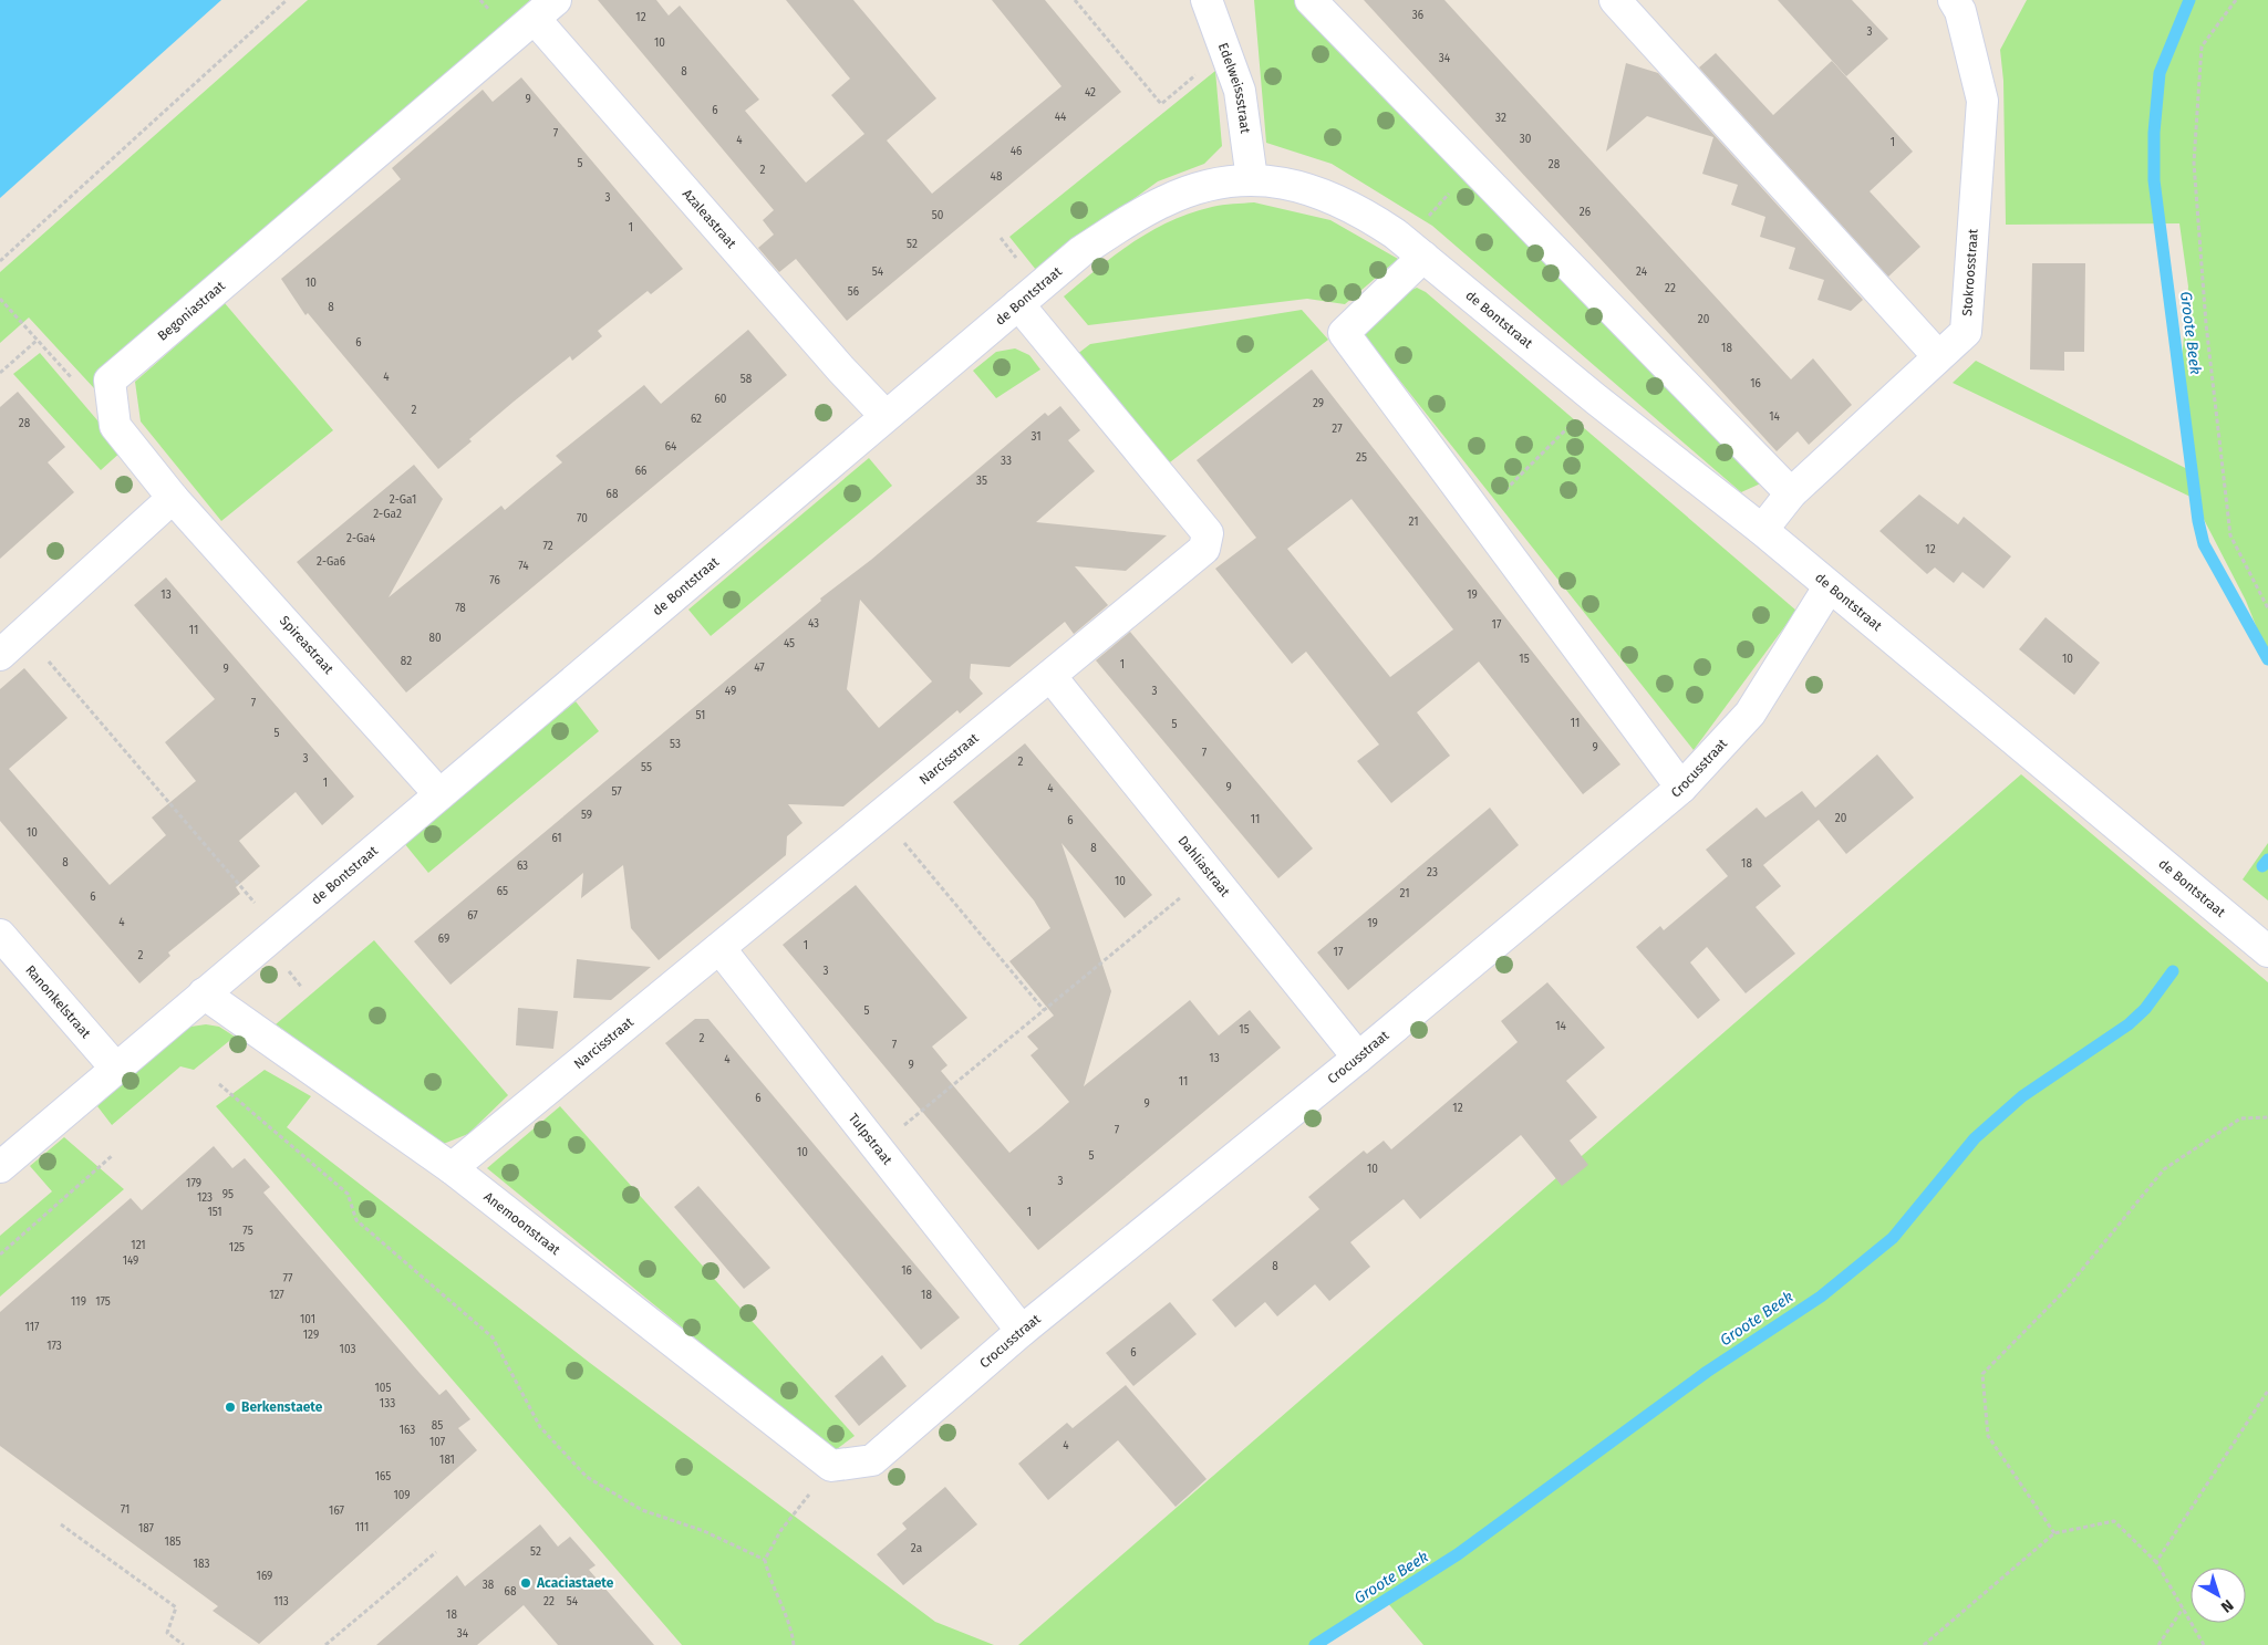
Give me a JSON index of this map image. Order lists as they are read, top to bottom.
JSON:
{
  "streets": {
    "street": [
      "Edelweissstraat",
      "Azaleastraat",
      "Stokroosstraat",
      "de Bontstraat",
      "Begoniastraat",
      "Spireastraat",
      "Narcisstraat",
      "Crocusstraat",
      "Dahliastraat",
      "Ranonkelstraat",
      "Tulpstraat",
      "Anemoonstraat"
    ]
  },
  "crossings": [
    ["Edelweissstraat", "de Bontstraat"],
    ["Azaleastraat", "de Bontstraat"],
    ["Azaleastraat", "Begoniastraat"],
    ["Stokroosstraat", "de Bontstraat"],
    ["de Bontstraat", "Spireastraat"],
    ["de Bontstraat", "Narcisstraat"],
    ["de Bontstraat", "Crocusstraat"],
    ["de Bontstraat", "Ranonkelstraat"],
    ["de Bontstraat", "Anemoonstraat"],
    ["Begoniastraat", "Spireastraat"],
    ["Narcisstraat", "Dahliastraat"],
    ["Narcisstraat", "Tulpstraat"],
    ["Narcisstraat", "Anemoonstraat"],
    ["Crocusstraat", "Dahliastraat"],
    ["Crocusstraat", "Tulpstraat"],
    ["Crocusstraat", "Anemoonstraat"]
  ],
  "water": ["Groote Beek"],
  "places": ["Berkenstaete", "Acaciastaete"],
  "house_numbers": [
    "36",
    "12",
    "3",
    "10",
    "34",
    "8",
    "42",
    "9",
    "6",
    "44",
    "32",
    "7",
    "30",
    "4",
    "1",
    "46",
    "5",
    "28",
    "2",
    "48",
    "3",
    "26",
    "50",
    "1",
    "52",
    "54",
    "24",
    "10",
    "22",
    "56",
    "8",
    "20",
    "6",
    "18",
    "4",
    "58",
    "16",
    "60",
    "29",
    "2",
    "14",
    "62",
    "28",
    "27",
    "31",
    "64",
    "25",
    "33",
    "66",
    "35",
    "68",
    "2-Ga1",
    "2-Ga2",
    "70",
    "21",
    "2-Ga4",
    "72",
    "12",
    "2-Ga6",
    "74",
    "76",
    "13",
    "19",
    "78",
    "43",
    "17",
    "11",
    "80",
    "45",
    "15",
    "10",
    "82",
    "1",
    "47",
    "9",
    "49",
    "3",
    "7",
    "51",
    "11",
    "5",
    "5",
    "53",
    "9",
    "7",
    "3",
    "2",
    "55",
    "1",
    "9",
    "4",
    "57",
    "59",
    "20",
    "11",
    "6",
    "10",
    "61",
    "8",
    "8",
    "18",
    "63",
    "23",
    "10",
    "65",
    "21",
    "6",
    "67",
    "4",
    "19",
    "69",
    "1",
    "17",
    "2",
    "3",
    "5",
    "14",
    "15",
    "2",
    "7",
    "13",
    "4",
    "9",
    "11",
    "6",
    "9",
    "12",
    "7",
    "10",
    "5",
    "10",
    "3",
    "179",
    "95",
    "123",
    "151",
    "1",
    "75",
    "121",
    "125",
    "149",
    "8",
    "16",
    "77",
    "127",
    "18",
    "119",
    "175",
    "101",
    "117",
    "129",
    "173",
    "103",
    "6",
    "105",
    "133",
    "85",
    "163",
    "107",
    "4",
    "181",
    "165",
    "109",
    "71",
    "167",
    "111",
    "187",
    "185",
    "2a",
    "52",
    "183",
    "169",
    "38",
    "68",
    "113",
    "22",
    "54",
    "18",
    "34"
  ],
  "north": "bottom right"
}
